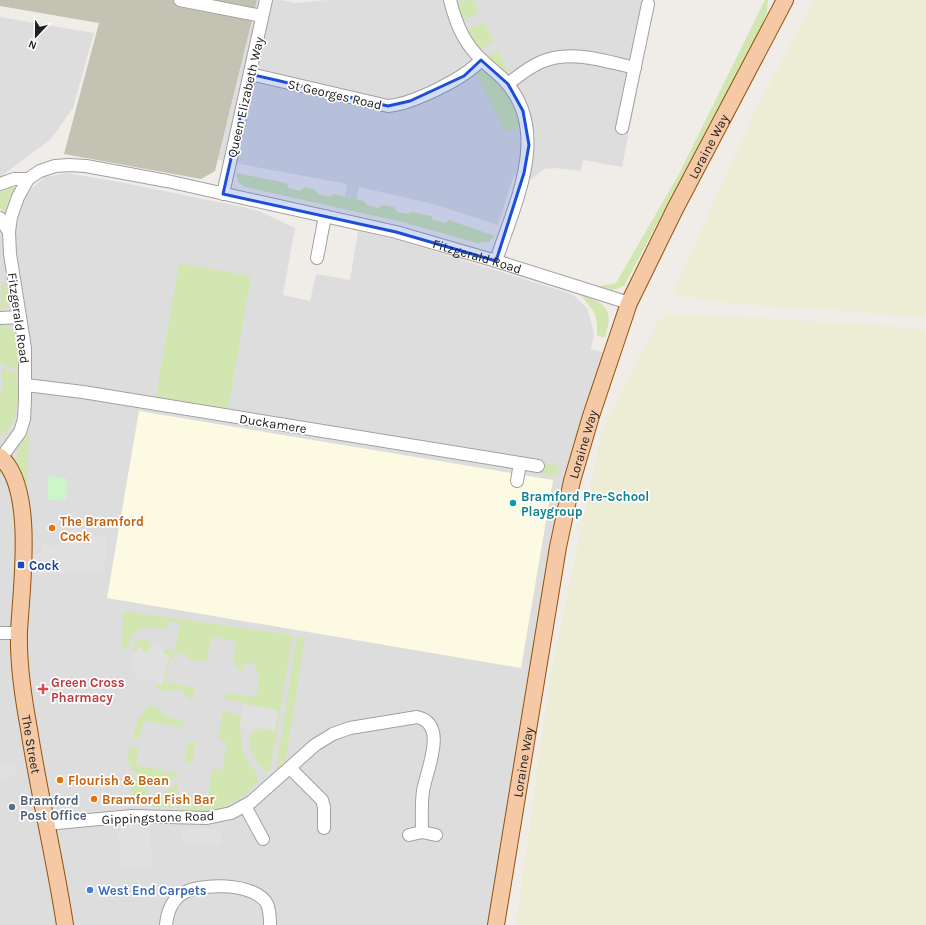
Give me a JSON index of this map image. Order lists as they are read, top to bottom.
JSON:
{
  "streets": {
    "main road": ["Loraine Way", "Fitzgerald Road", "The Street"],
    "street": [
      "St Georges Road",
      "Queen Elizabeth Way",
      "Duckamere",
      "Gippingstone Road"
    ]
  },
  "crossings": [
    ["St Georges Road", "Queen Elizabeth Way"],
    ["Queen Elizabeth Way", "Fitzgerald Road"],
    ["Loraine Way", "Fitzgerald Road"],
    ["Fitzgerald Road", "Duckamere"],
    ["Fitzgerald Road", "The Street"],
    ["The Street", "Gippingstone Road"]
  ],
  "places": {
    "other": [
      "Bramford Pre-School Playgroup",
      "The Bramford Cock",
      "Flourish & Bean",
      "Bramford Fish Bar",
      "Bramford Post Office",
      "West End Carpets"
    ],
    "transit": ["Cock"],
    "health": ["Green Cross Pharmacy"]
  },
  "north": "bottom"
}
